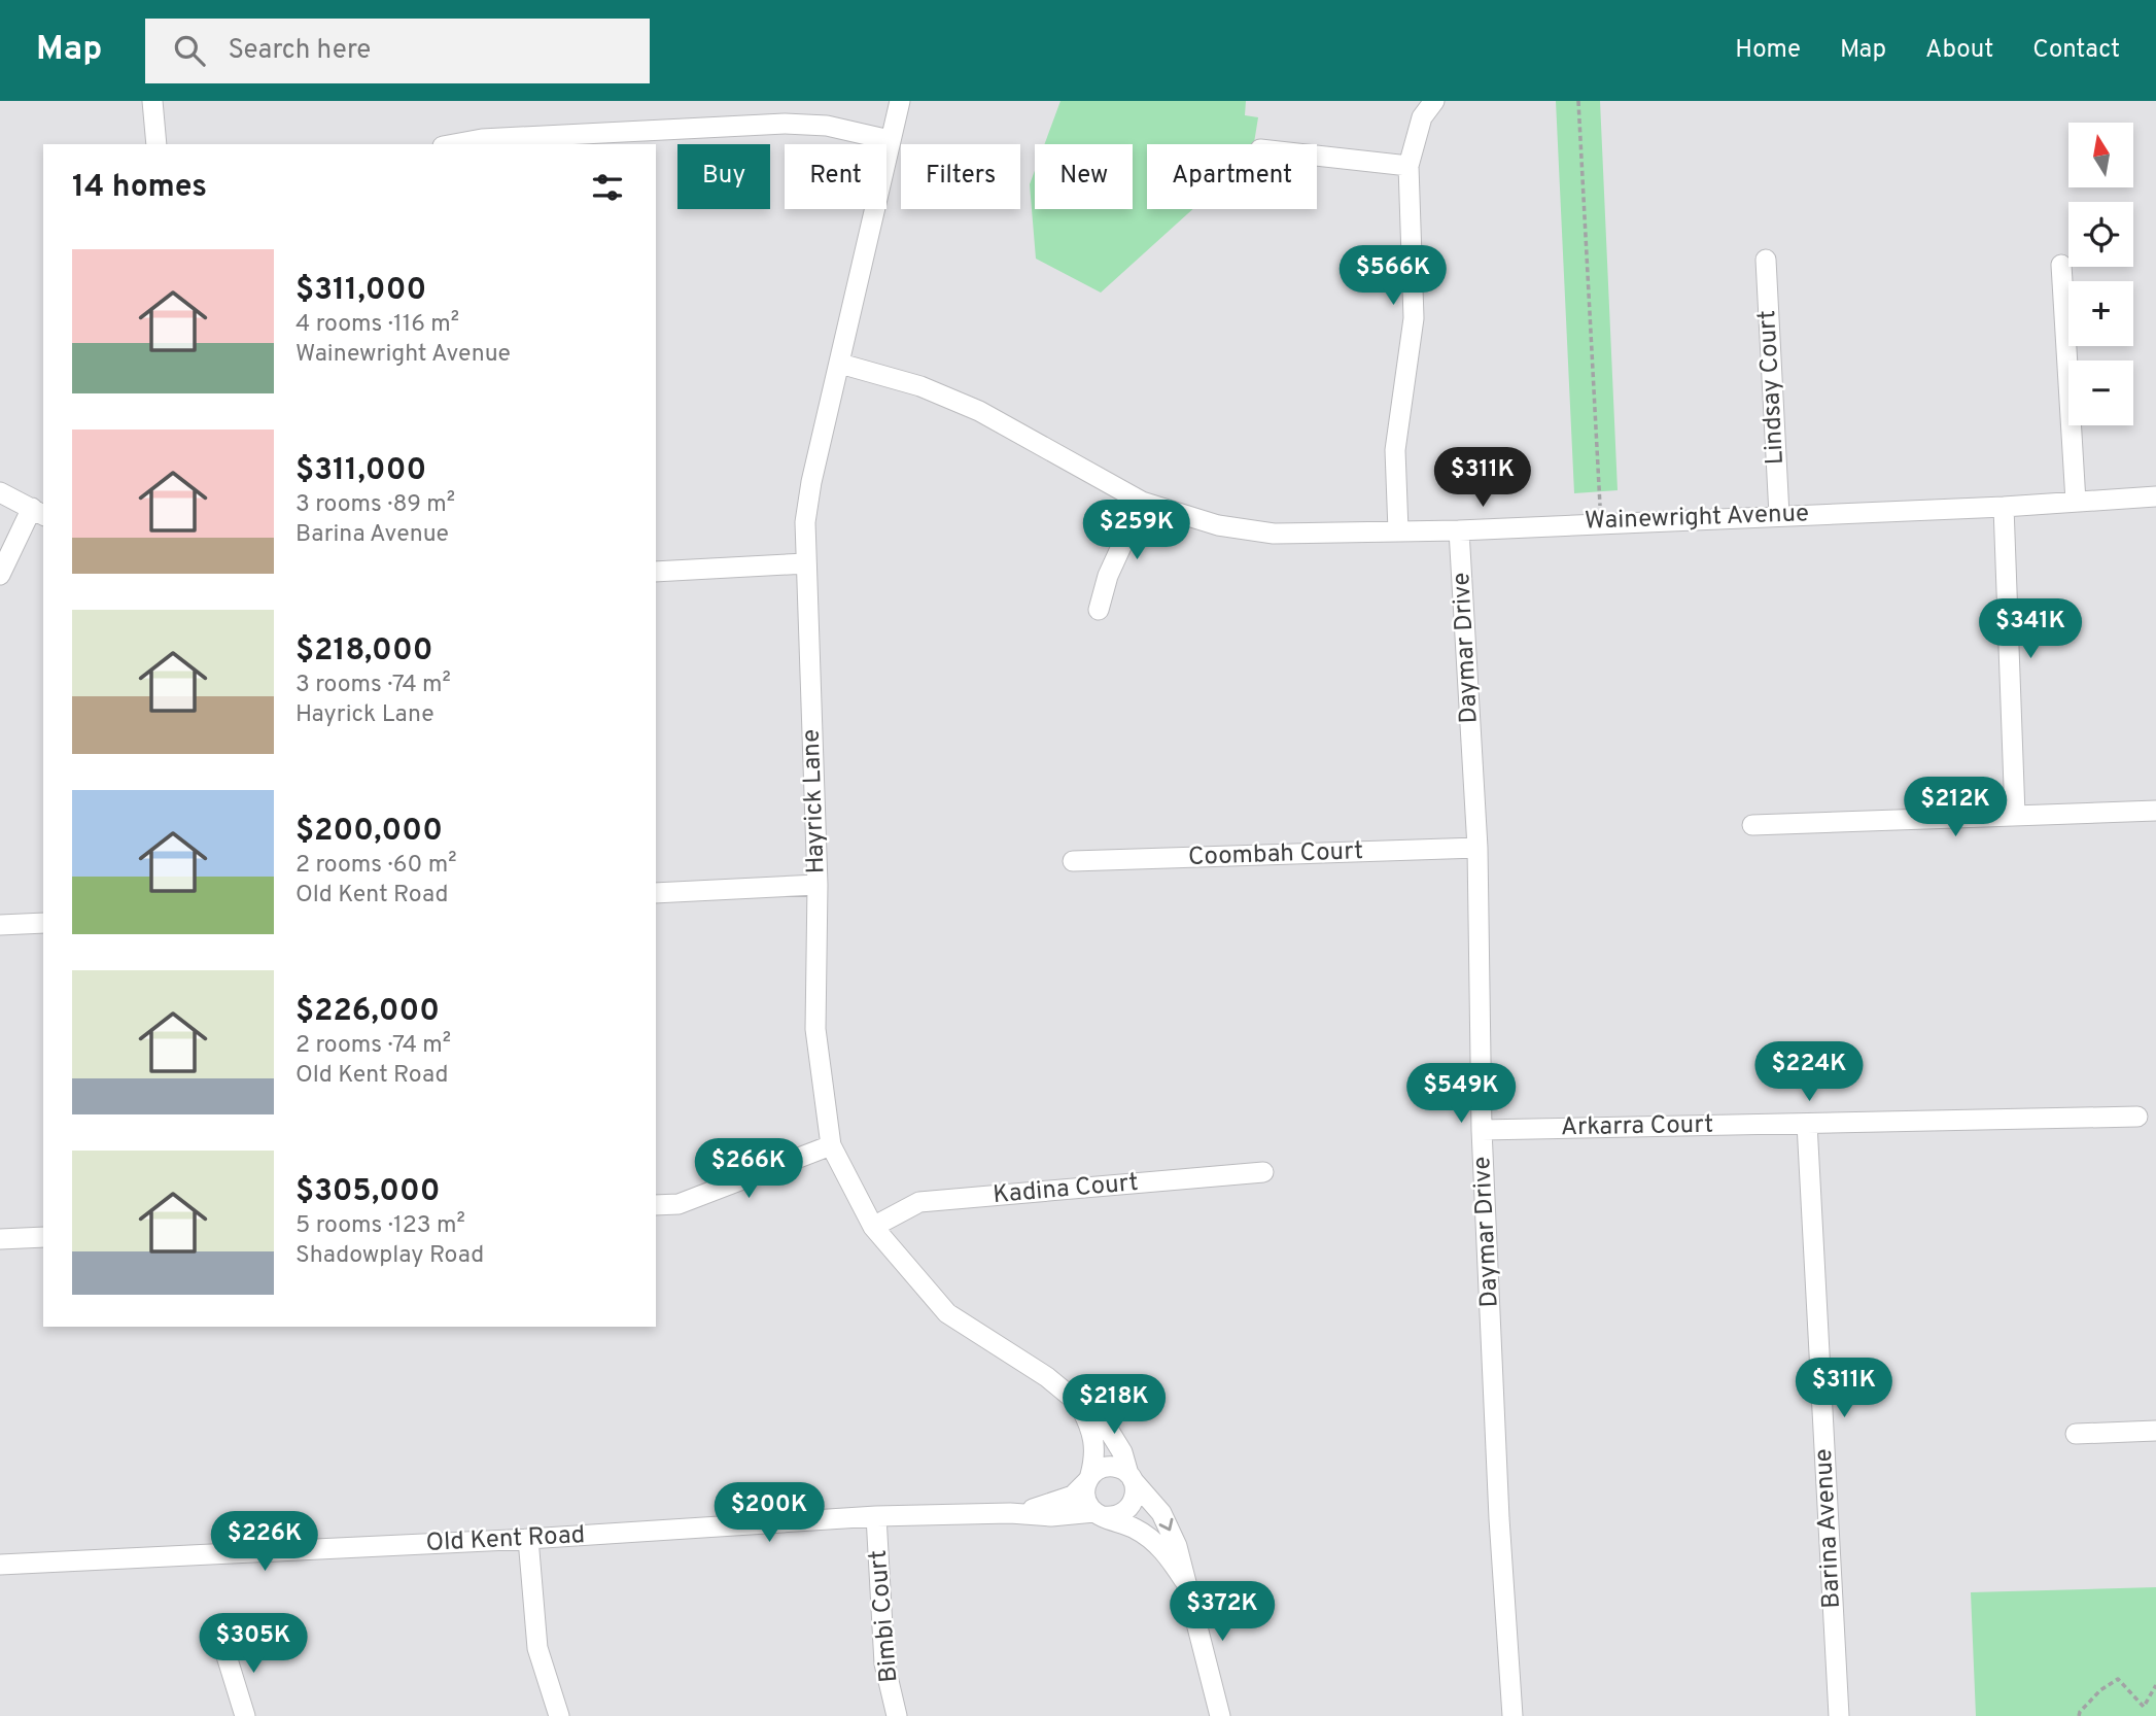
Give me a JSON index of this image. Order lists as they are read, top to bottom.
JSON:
{
  "streets": {
    "street": [
      "Lindsay Court",
      "Wainewright Avenue",
      "Daymar Drive",
      "Hayrick Lane",
      "Coombah Court",
      "Arkarra Court",
      "Kadina Court",
      "Barina Avenue",
      "Old Kent Road",
      "Bimbi Court"
    ]
  },
  "crossings": [
    ["Lindsay Court", "Wainewright Avenue"],
    ["Wainewright Avenue", "Daymar Drive"],
    ["Wainewright Avenue", "Hayrick Lane"],
    ["Daymar Drive", "Coombah Court"],
    ["Daymar Drive", "Arkarra Court"],
    ["Hayrick Lane", "Kadina Court"],
    ["Hayrick Lane", "Old Kent Road"],
    ["Arkarra Court", "Barina Avenue"],
    ["Old Kent Road", "Bimbi Court"]
  ],
  "north": "top",
  "page": {
    "header": "Map",
    "search": "Search here",
    "nav": [
      "Home",
      "Map",
      "About",
      "Contact"
    ],
    "map_buttons": ["+", "−"],
    "chip": [
      "Buy",
      "Rent",
      "Filters",
      "New",
      "Apartment"
    ],
    "heading": "14 homes",
    "list": [
      {
        "name": "$311,000",
        "note": "4 rooms · 116 m² · Wainewright Avenue"
      },
      {
        "name": "$311,000",
        "note": "3 rooms · 89 m² · Barina Avenue"
      },
      {
        "name": "$218,000",
        "note": "3 rooms · 74 m² · Hayrick Lane"
      },
      {
        "name": "$200,000",
        "note": "2 rooms · 60 m² · Old Kent Road"
      },
      {
        "name": "$226,000",
        "note": "2 rooms · 74 m² · Old Kent Road"
      },
      {
        "name": "$305,000",
        "note": "5 rooms · 123 m² · Shadowplay Road"
      }
    ],
    "price": [
      "$566K",
      "$311K",
      "$259K",
      "$341K",
      "$212K",
      "$224K",
      "$549K",
      "$266K",
      "$311K",
      "$218K",
      "$200K",
      "$226K",
      "$372K",
      "$305K"
    ]
  }
}
